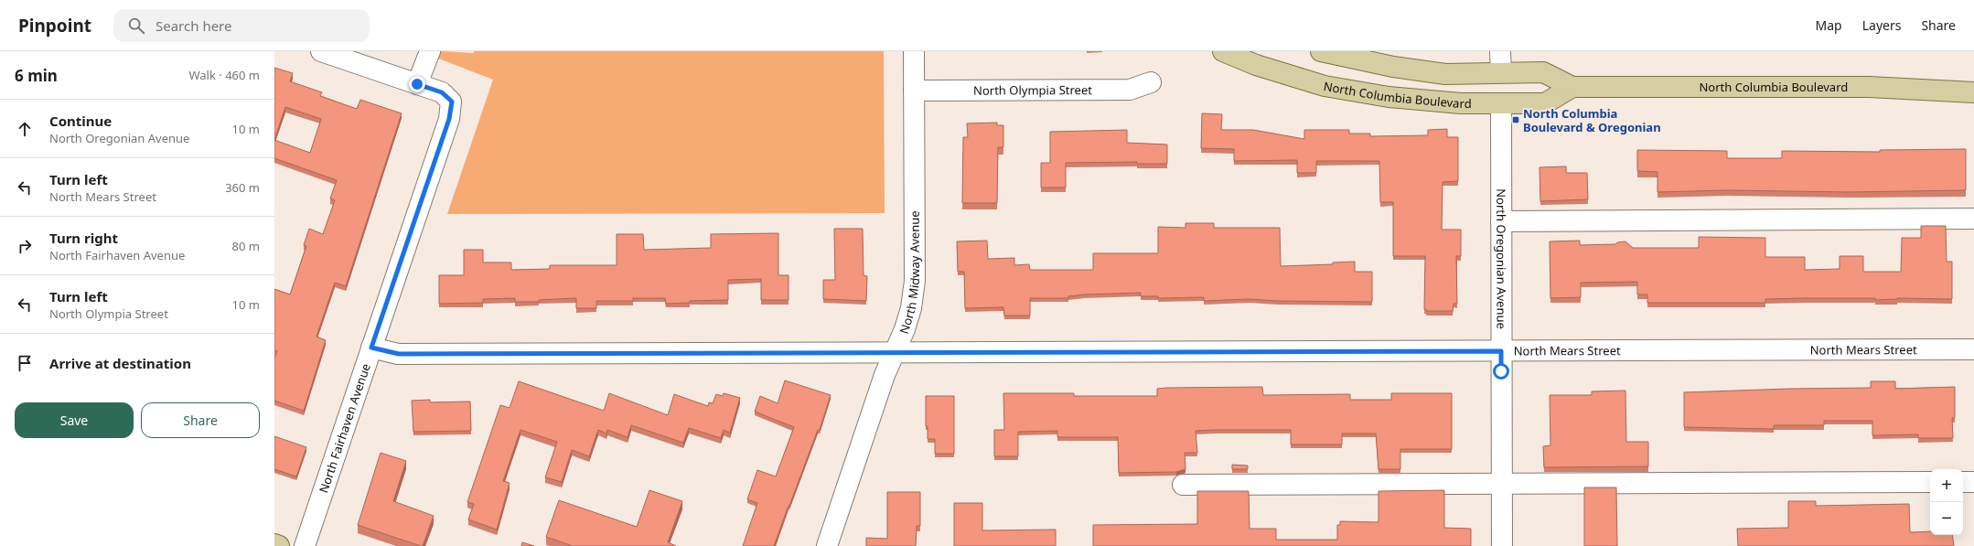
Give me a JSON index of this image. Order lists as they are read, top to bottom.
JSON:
{
  "streets": {
    "main road": ["North Columbia Boulevard"],
    "street": [
      "North Olympia Street",
      "North Oregonian Avenue",
      "North Midway Avenue",
      "North Mears Street",
      "North Fairhaven Avenue"
    ]
  },
  "crossings": [
    ["North Columbia Boulevard", "North Oregonian Avenue"],
    ["North Olympia Street", "North Midway Avenue"],
    ["North Oregonian Avenue", "North Mears Street"],
    ["North Midway Avenue", "North Mears Street"],
    ["North Mears Street", "North Fairhaven Avenue"]
  ],
  "places": {
    "transit": ["North Columbia Boulevard & Oregonian"]
  },
  "page": {
    "header": "Pinpoint",
    "search": "Search here",
    "nav": ["Map", "Layers", "Share"],
    "heading": ["6 min", "Walk · 460 m"],
    "list": [
      ["Continue", "North Oregonian Avenue", "10 m"],
      ["Turn left", "North Mears Street", "360 m"],
      ["Turn right", "North Fairhaven Avenue", "80 m"],
      ["Turn left", "North Olympia Street", "10 m"],
      "Arrive at destination"
    ],
    "buttons": ["Save", "Share"],
    "map_buttons": ["+", "−"]
  }
}
